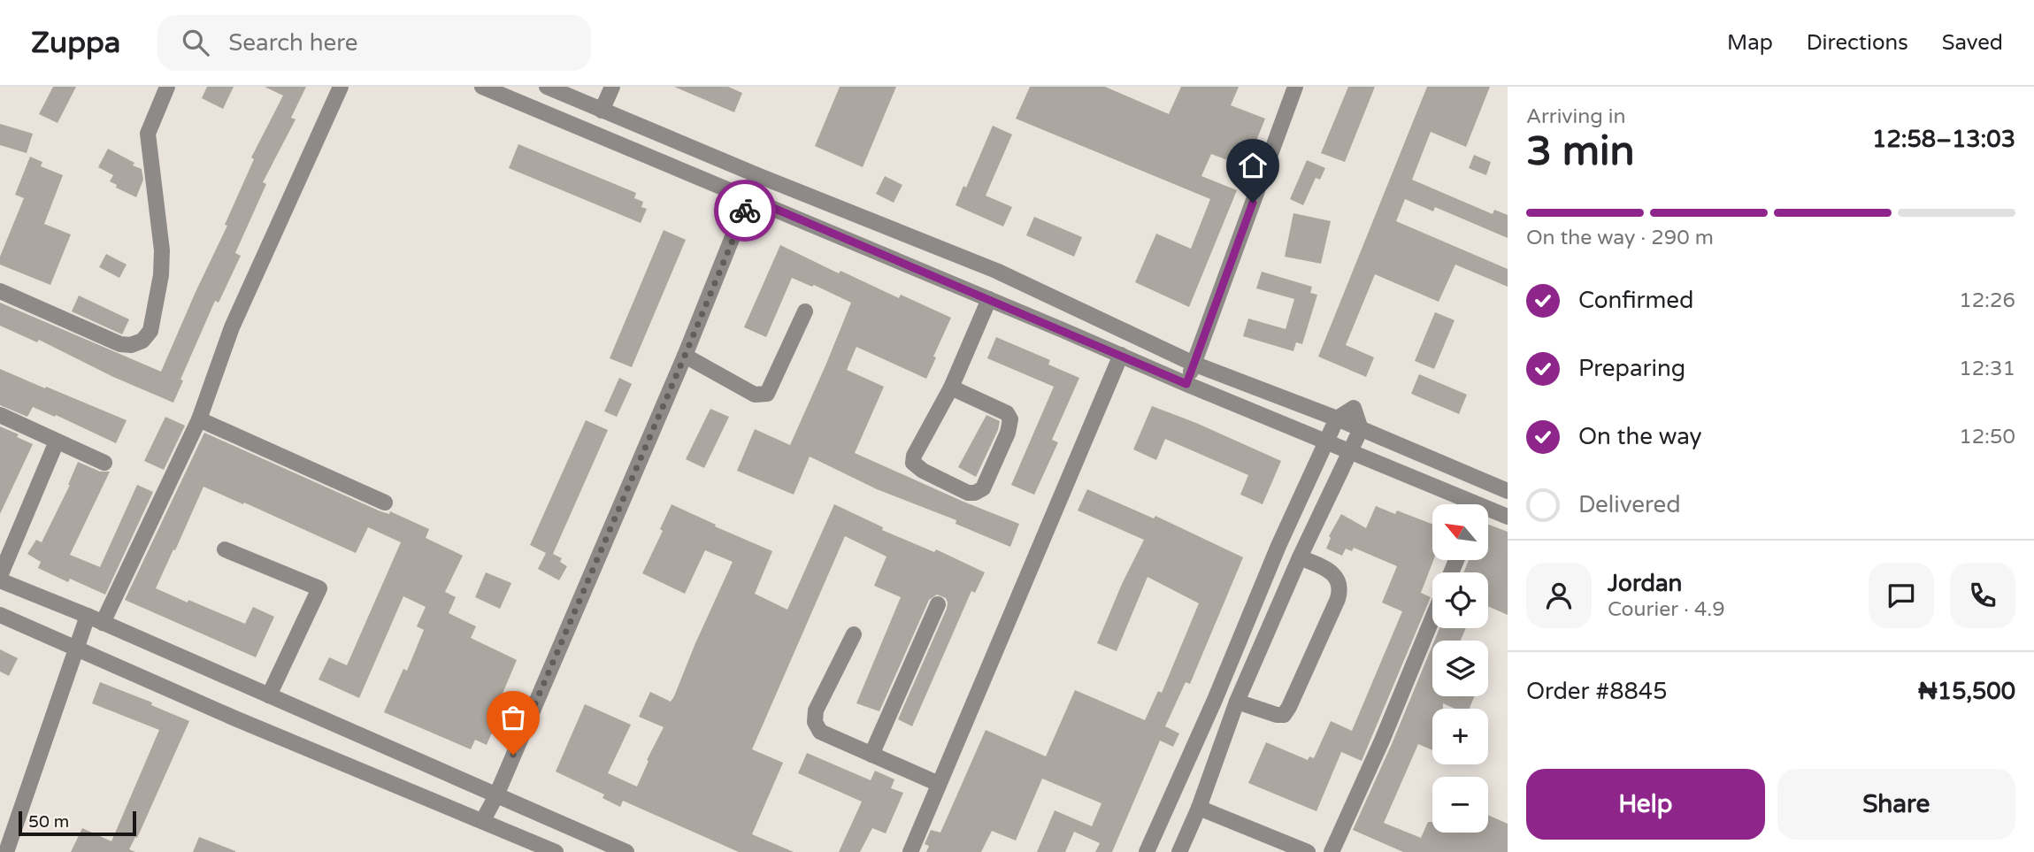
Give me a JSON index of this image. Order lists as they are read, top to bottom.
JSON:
{
  "scale_bar": "50 m",
  "north": "top left",
  "page": {
    "header": "Zuppa",
    "search": "Search here",
    "nav": ["Map", "Directions", "Saved"],
    "heading": ["3 min", "Arriving in", "12:58–13:03"],
    "panel": [
      "Jordan",
      "Courier · 4.9",
      "Order #8845",
      "₦15,500"
    ],
    "bar": "On the way · 290 m",
    "list": [
      ["Confirmed", "12:26"],
      ["Preparing", "12:31"],
      ["On the way", "12:50"],
      "Delivered"
    ],
    "map_buttons": ["+", "−"],
    "buttons": ["Help", "Share"],
    "scale": "50 m"
  }
}
